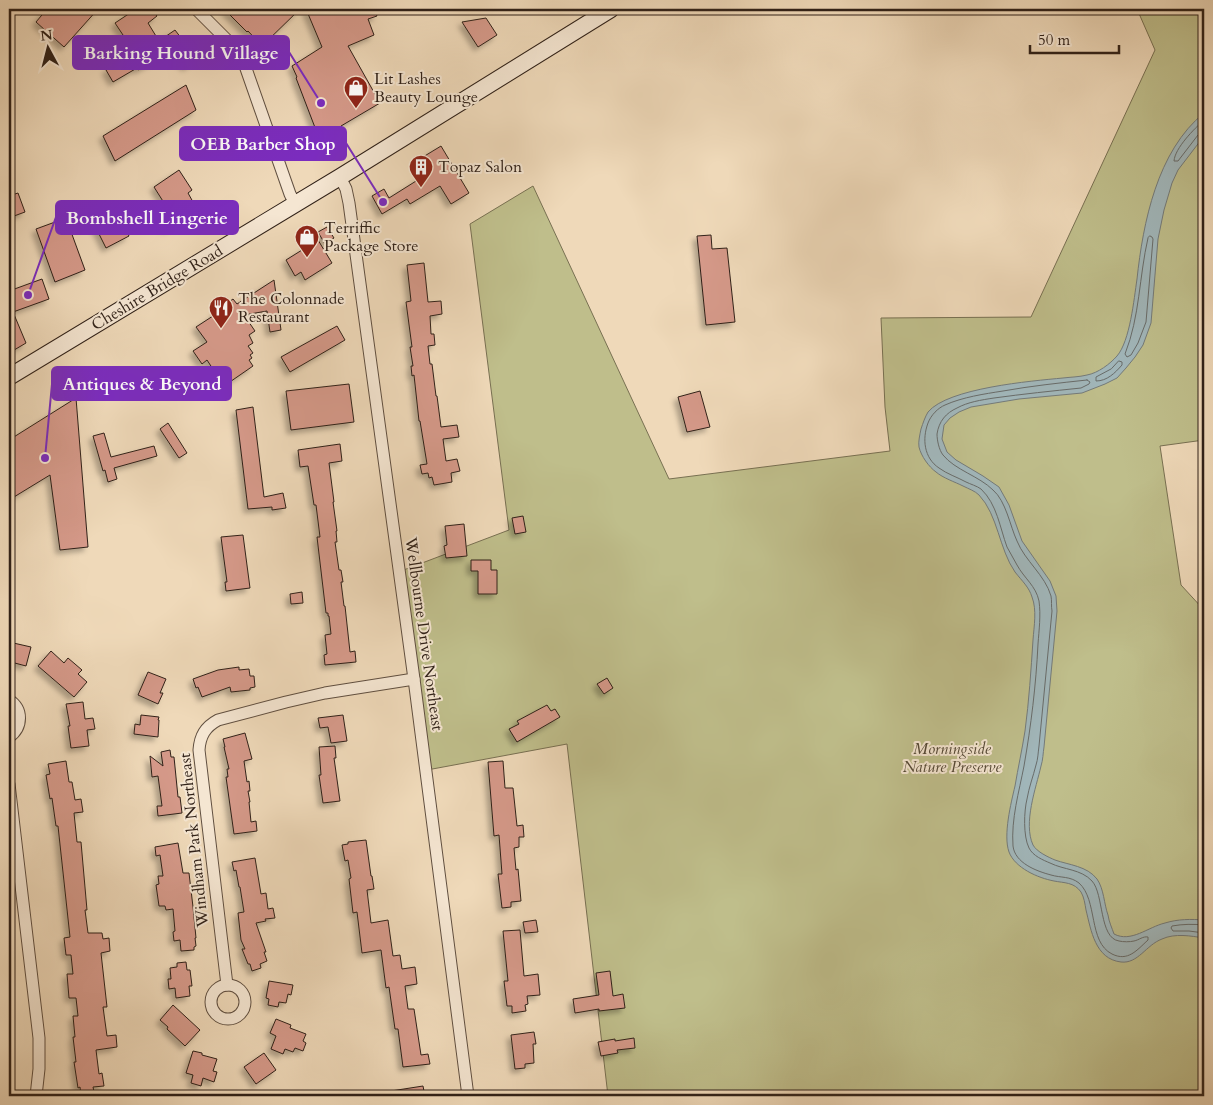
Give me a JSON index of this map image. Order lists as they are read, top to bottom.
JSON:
{
  "streets": {
    "main road": ["Cheshire Bridge Road"],
    "street": ["Wellbourne Drive Northeast", "Windham Park Northeast"]
  },
  "crossings": [
    ["Cheshire Bridge Road", "Wellbourne Drive Northeast"],
    ["Wellbourne Drive Northeast", "Windham Park Northeast"]
  ],
  "parks": ["Morningside Nature Preserve"],
  "places": {
    "other": [
      "Barking Hound Village",
      "OEB Barber Shop",
      "Bombshell Lingerie",
      "Antiques & Beyond"
    ],
    "shop": ["Lit Lashes Beauty Lounge", "Terriffic Package Store"],
    "building": ["Topaz Salon"],
    "restaurant": ["The Colonnade Restaurant"]
  },
  "scale_bar": "50 m",
  "north": "top"
}
